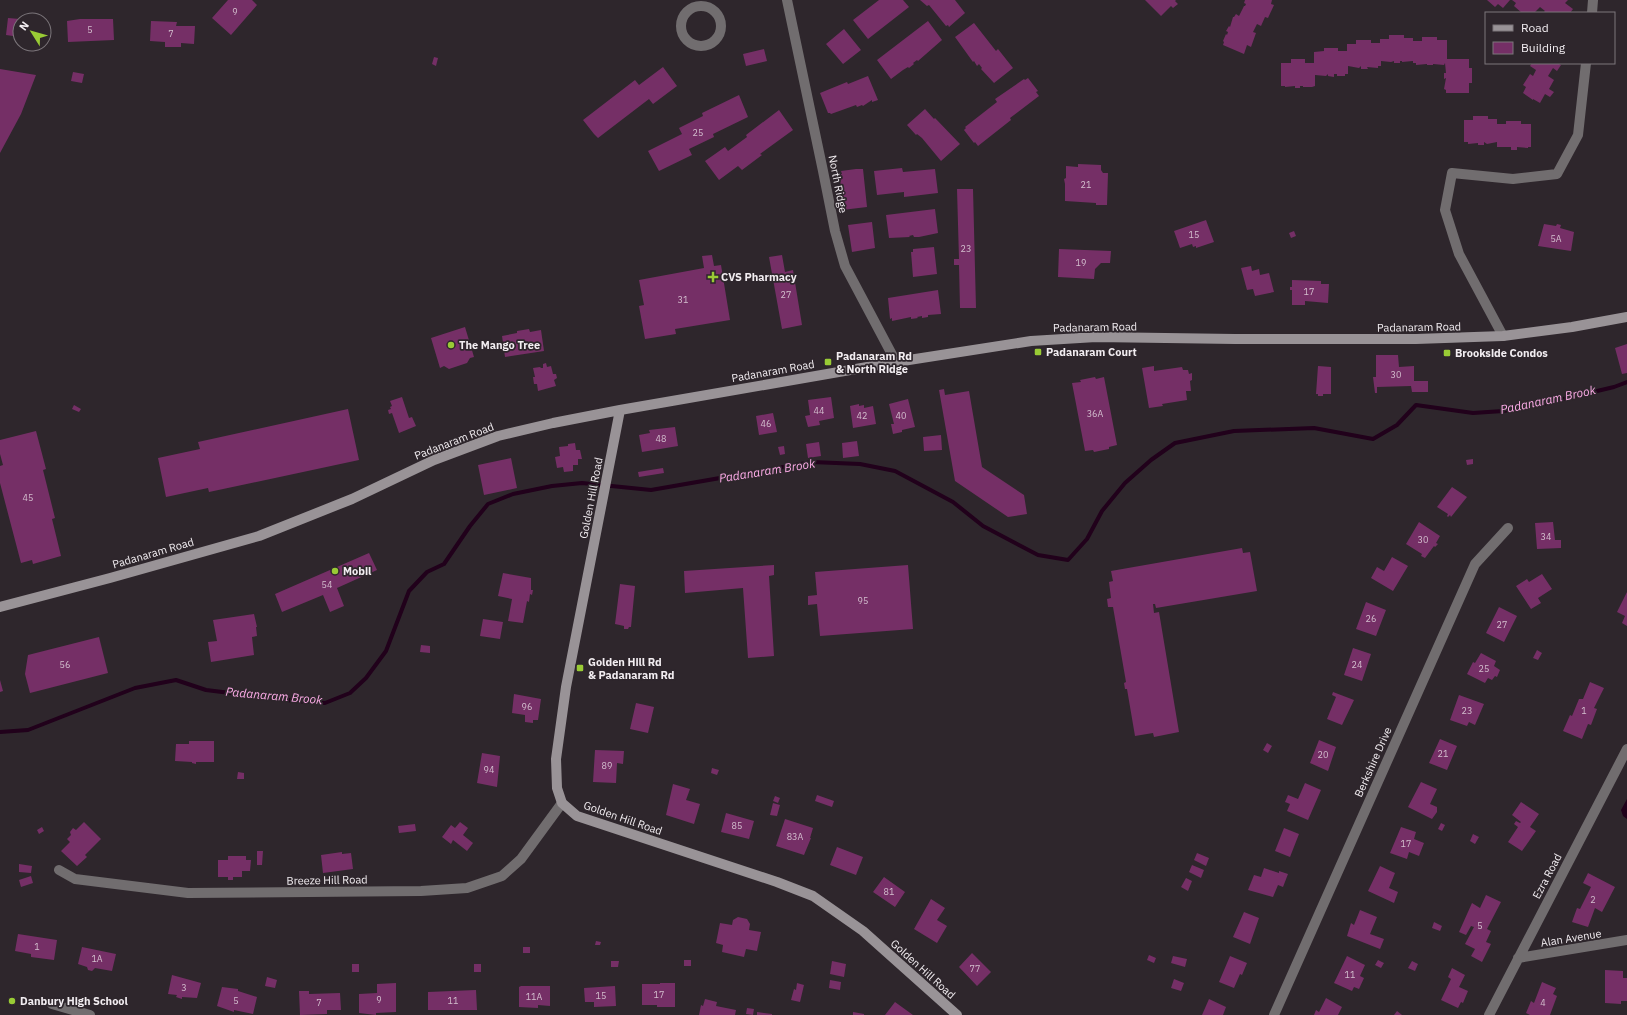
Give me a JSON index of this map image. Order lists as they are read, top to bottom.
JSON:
{
  "streets": {
    "main road": ["Padanaram Road", "Golden Hill Road"],
    "street": [
      "North Ridge",
      "Berkshire Drive",
      "Ezra Road",
      "Breeze Hill Road",
      "Alan Avenue"
    ]
  },
  "crossings": [
    ["North Ridge", "Padanaram Road"],
    ["Padanaram Road", "Golden Hill Road"],
    ["Golden Hill Road", "Breeze Hill Road"],
    ["Ezra Road", "Alan Avenue"]
  ],
  "water": ["Padanaram Brook"],
  "places": {
    "health": ["CVS Pharmacy"],
    "other": ["The Mango Tree", "Mobil", "Danbury High School"],
    "transit": [
      "Padanaram Court",
      "Brookside Condos",
      "Padanaram Rd & North Ridge",
      "Golden Hill Rd & Padanaram Rd"
    ]
  },
  "house_numbers": [
    "9",
    "5",
    "7",
    "25",
    "21",
    "15",
    "5A",
    "23",
    "19",
    "17",
    "27",
    "31",
    "30",
    "44",
    "36A",
    "42",
    "40",
    "46",
    "48",
    "45",
    "34",
    "30",
    "54",
    "95",
    "26",
    "27",
    "56",
    "24",
    "25",
    "96",
    "23",
    "1",
    "21",
    "20",
    "89",
    "94",
    "85",
    "83A",
    "17",
    "81",
    "2",
    "5",
    "1",
    "1A",
    "77",
    "11",
    "3",
    "17",
    "15",
    "11A",
    "9",
    "5",
    "11",
    "7",
    "4"
  ],
  "legend": ["Road", "Building"],
  "north": "top left"
}
